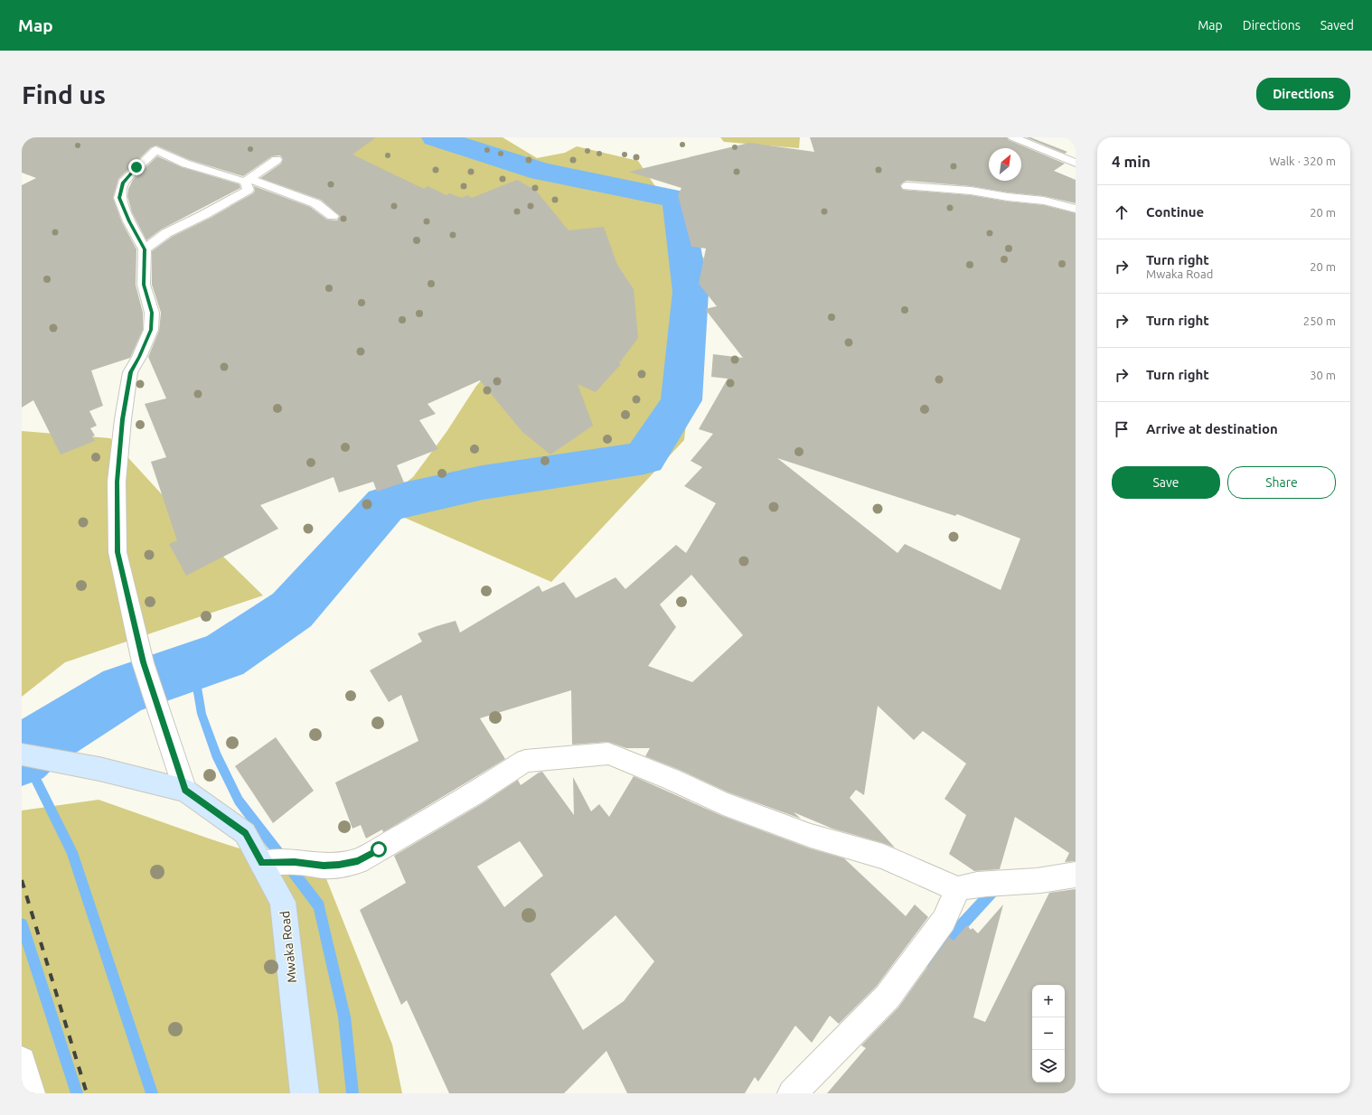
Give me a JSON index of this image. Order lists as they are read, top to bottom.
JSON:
{
  "streets": {
    "street": ["Mwaka Road"]
  },
  "north": "top right",
  "page": {
    "header": "Map",
    "nav": ["Map", "Directions", "Saved"],
    "buttons": [
      "Directions",
      ["Save", "Share"]
    ],
    "title": "Find us",
    "heading": ["4 min", "Walk · 320 m"],
    "list": [
      ["Continue", "20 m"],
      ["Turn right", "Mwaka Road", "20 m"],
      ["Turn right", "250 m"],
      ["Turn right", "30 m"],
      "Arrive at destination"
    ],
    "map_buttons": ["+", "−"]
  }
}
